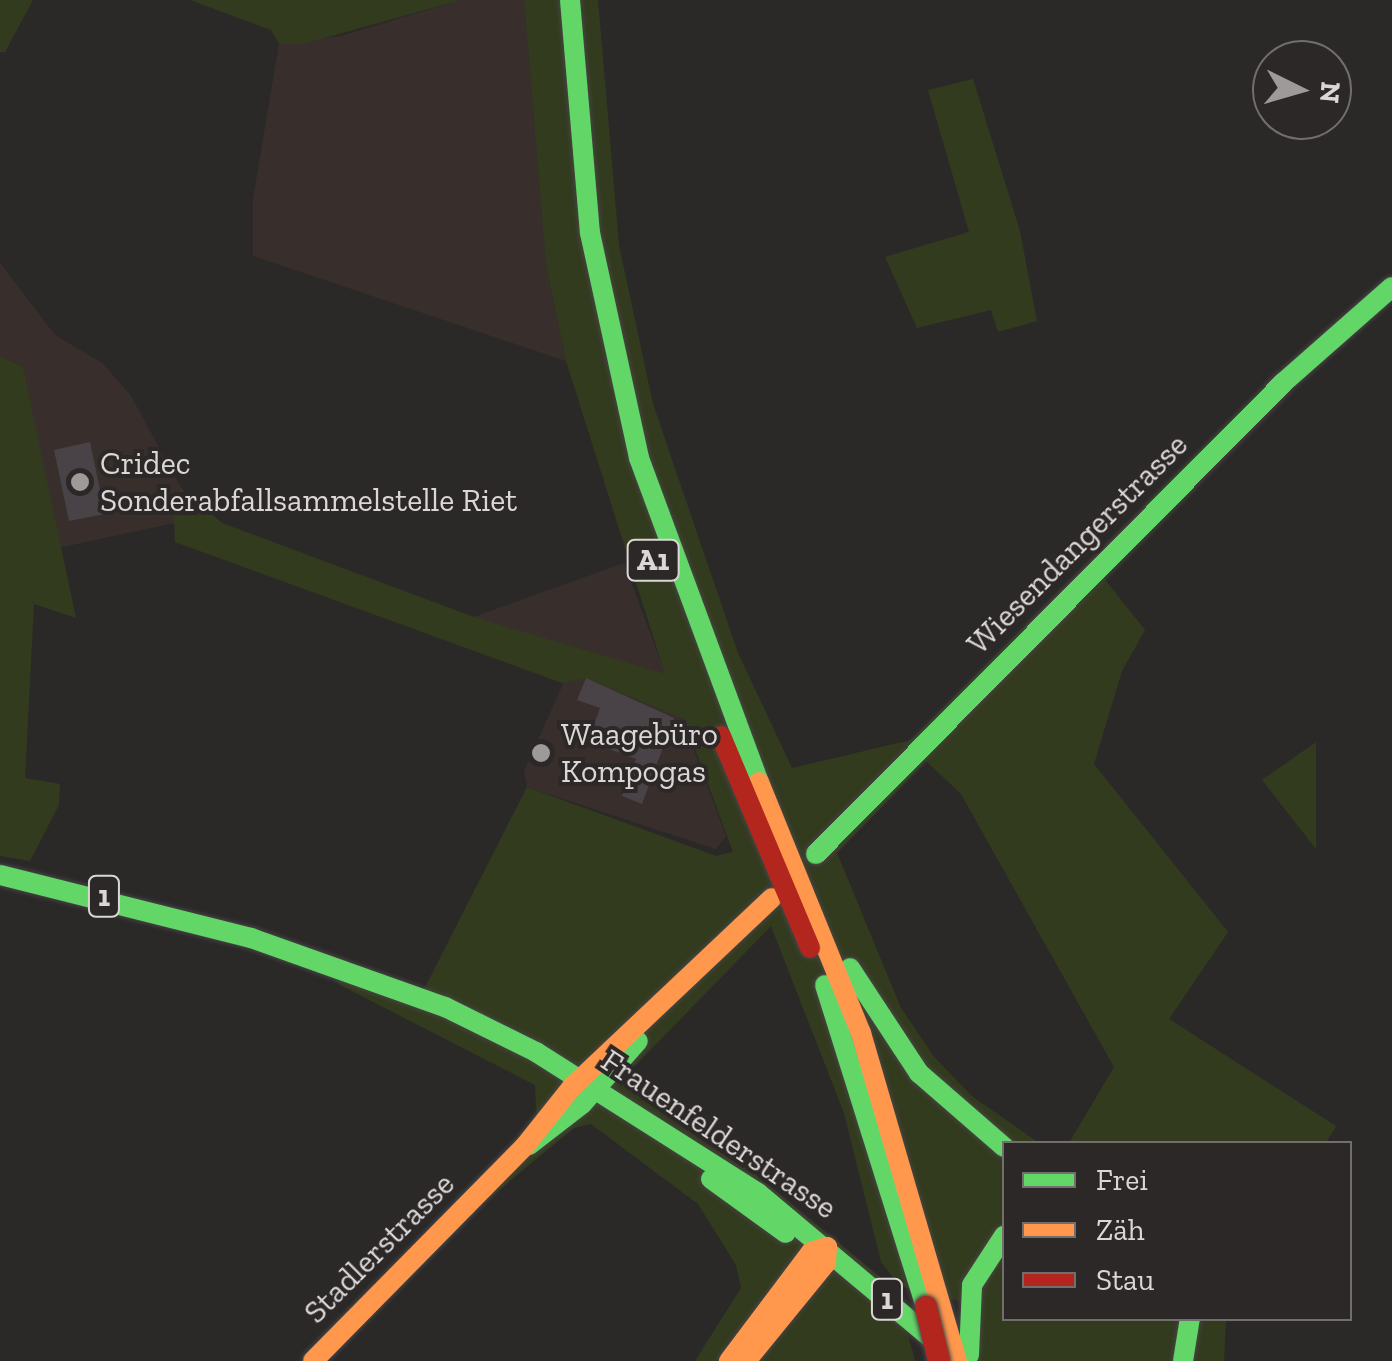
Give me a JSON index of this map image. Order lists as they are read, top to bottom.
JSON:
{
  "streets": {
    "main road": [
      "Wiesendangerstrasse",
      "A1",
      "1",
      "Frauenfelderstrasse",
      "Stadlerstrasse"
    ]
  },
  "crossings": [
    ["A1", "Frauenfelderstrasse"],
    ["Frauenfelderstrasse", "Stadlerstrasse"]
  ],
  "places": ["Cridec Sonderabfallsammelstelle Riet", "Waagebüro Kompogas"],
  "legend": ["Frei", "Zäh", "Stau"],
  "north": "right"
}
